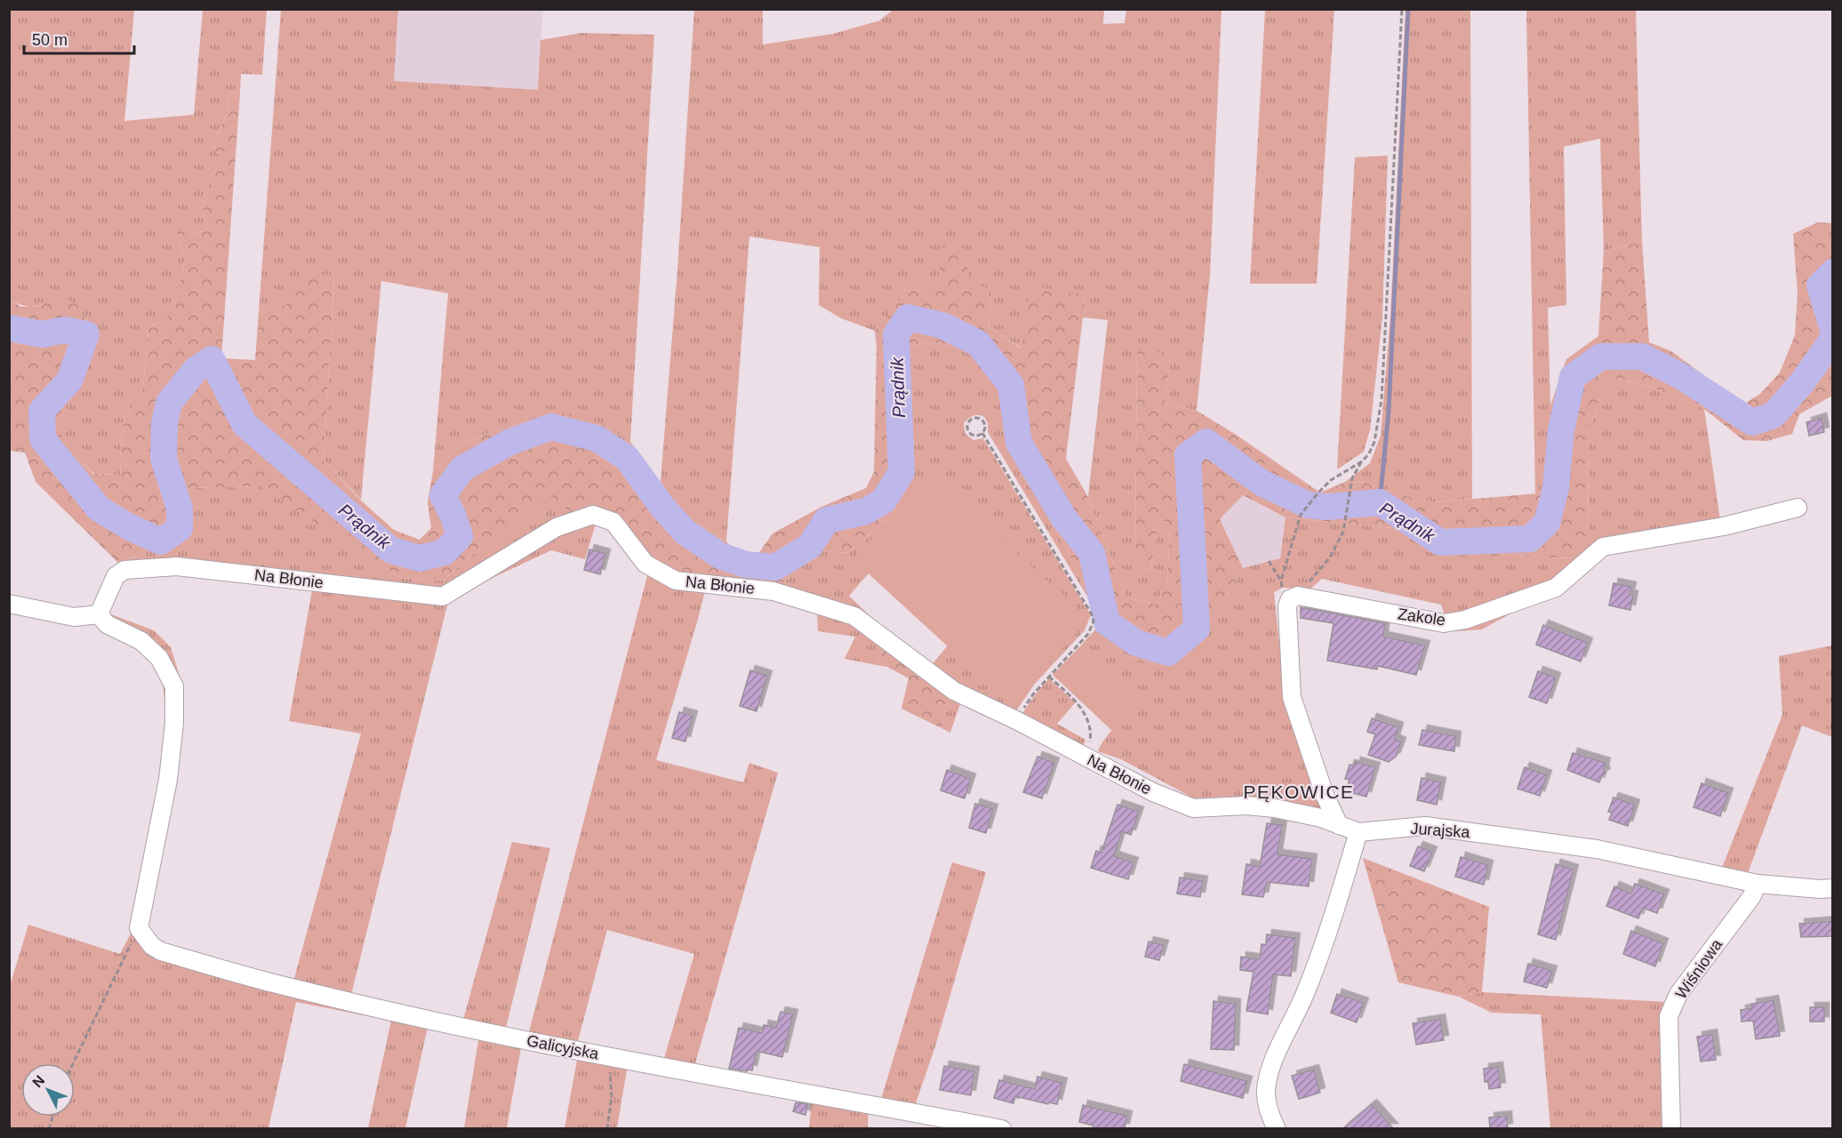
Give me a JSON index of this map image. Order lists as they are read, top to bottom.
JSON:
{
  "streets": {
    "street": [
      "Na Błonie",
      "Zakole",
      "Jurajska",
      "Wiśniowa",
      "Galicyjska"
    ]
  },
  "crossings": [
    ["Na Błonie", "Jurajska"],
    ["Jurajska", "Wiśniowa"]
  ],
  "districts": ["PĘKOWICE"],
  "water": ["Prądnik"],
  "scale_bar": "50 m",
  "north": "top left"
}
